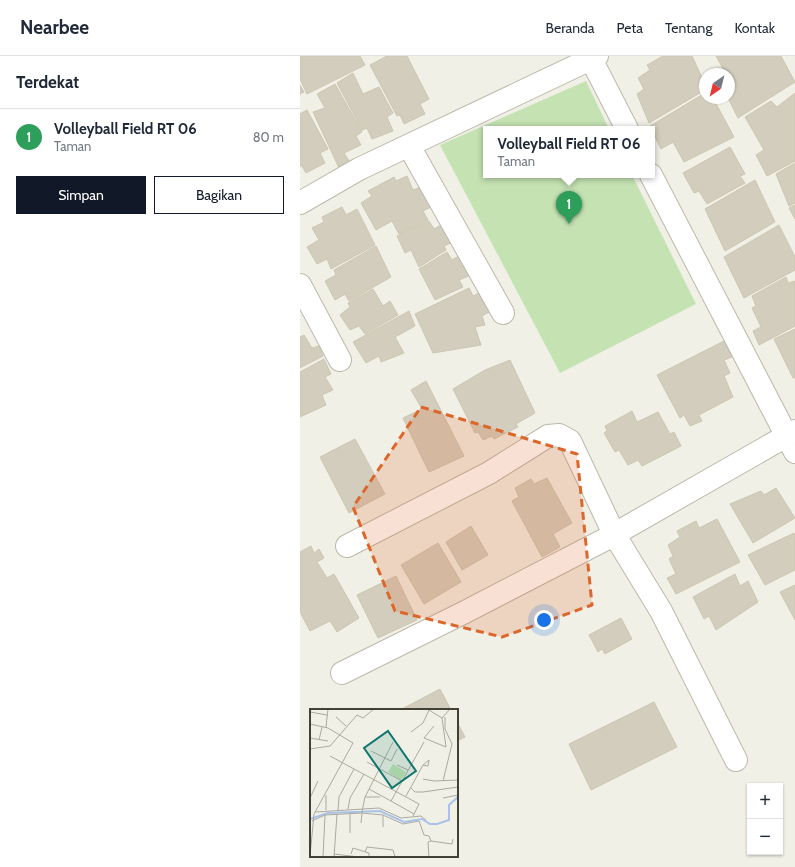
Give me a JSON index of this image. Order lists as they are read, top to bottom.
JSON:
{
  "north": "bottom left",
  "page": {
    "header": "Nearbee",
    "nav": [
      "Beranda",
      "Peta",
      "Tentang",
      "Kontak"
    ],
    "heading": "Terdekat",
    "list": [
      {
        "mark": "1",
        "name": "Volleyball Field RT 06",
        "note": "Taman",
        "value": "80 m"
      }
    ],
    "popup": ["Volleyball Field RT 06", "Taman"],
    "buttons": ["Simpan", "Bagikan"],
    "pins": "1",
    "map_buttons": ["+", "−"]
  }
}
